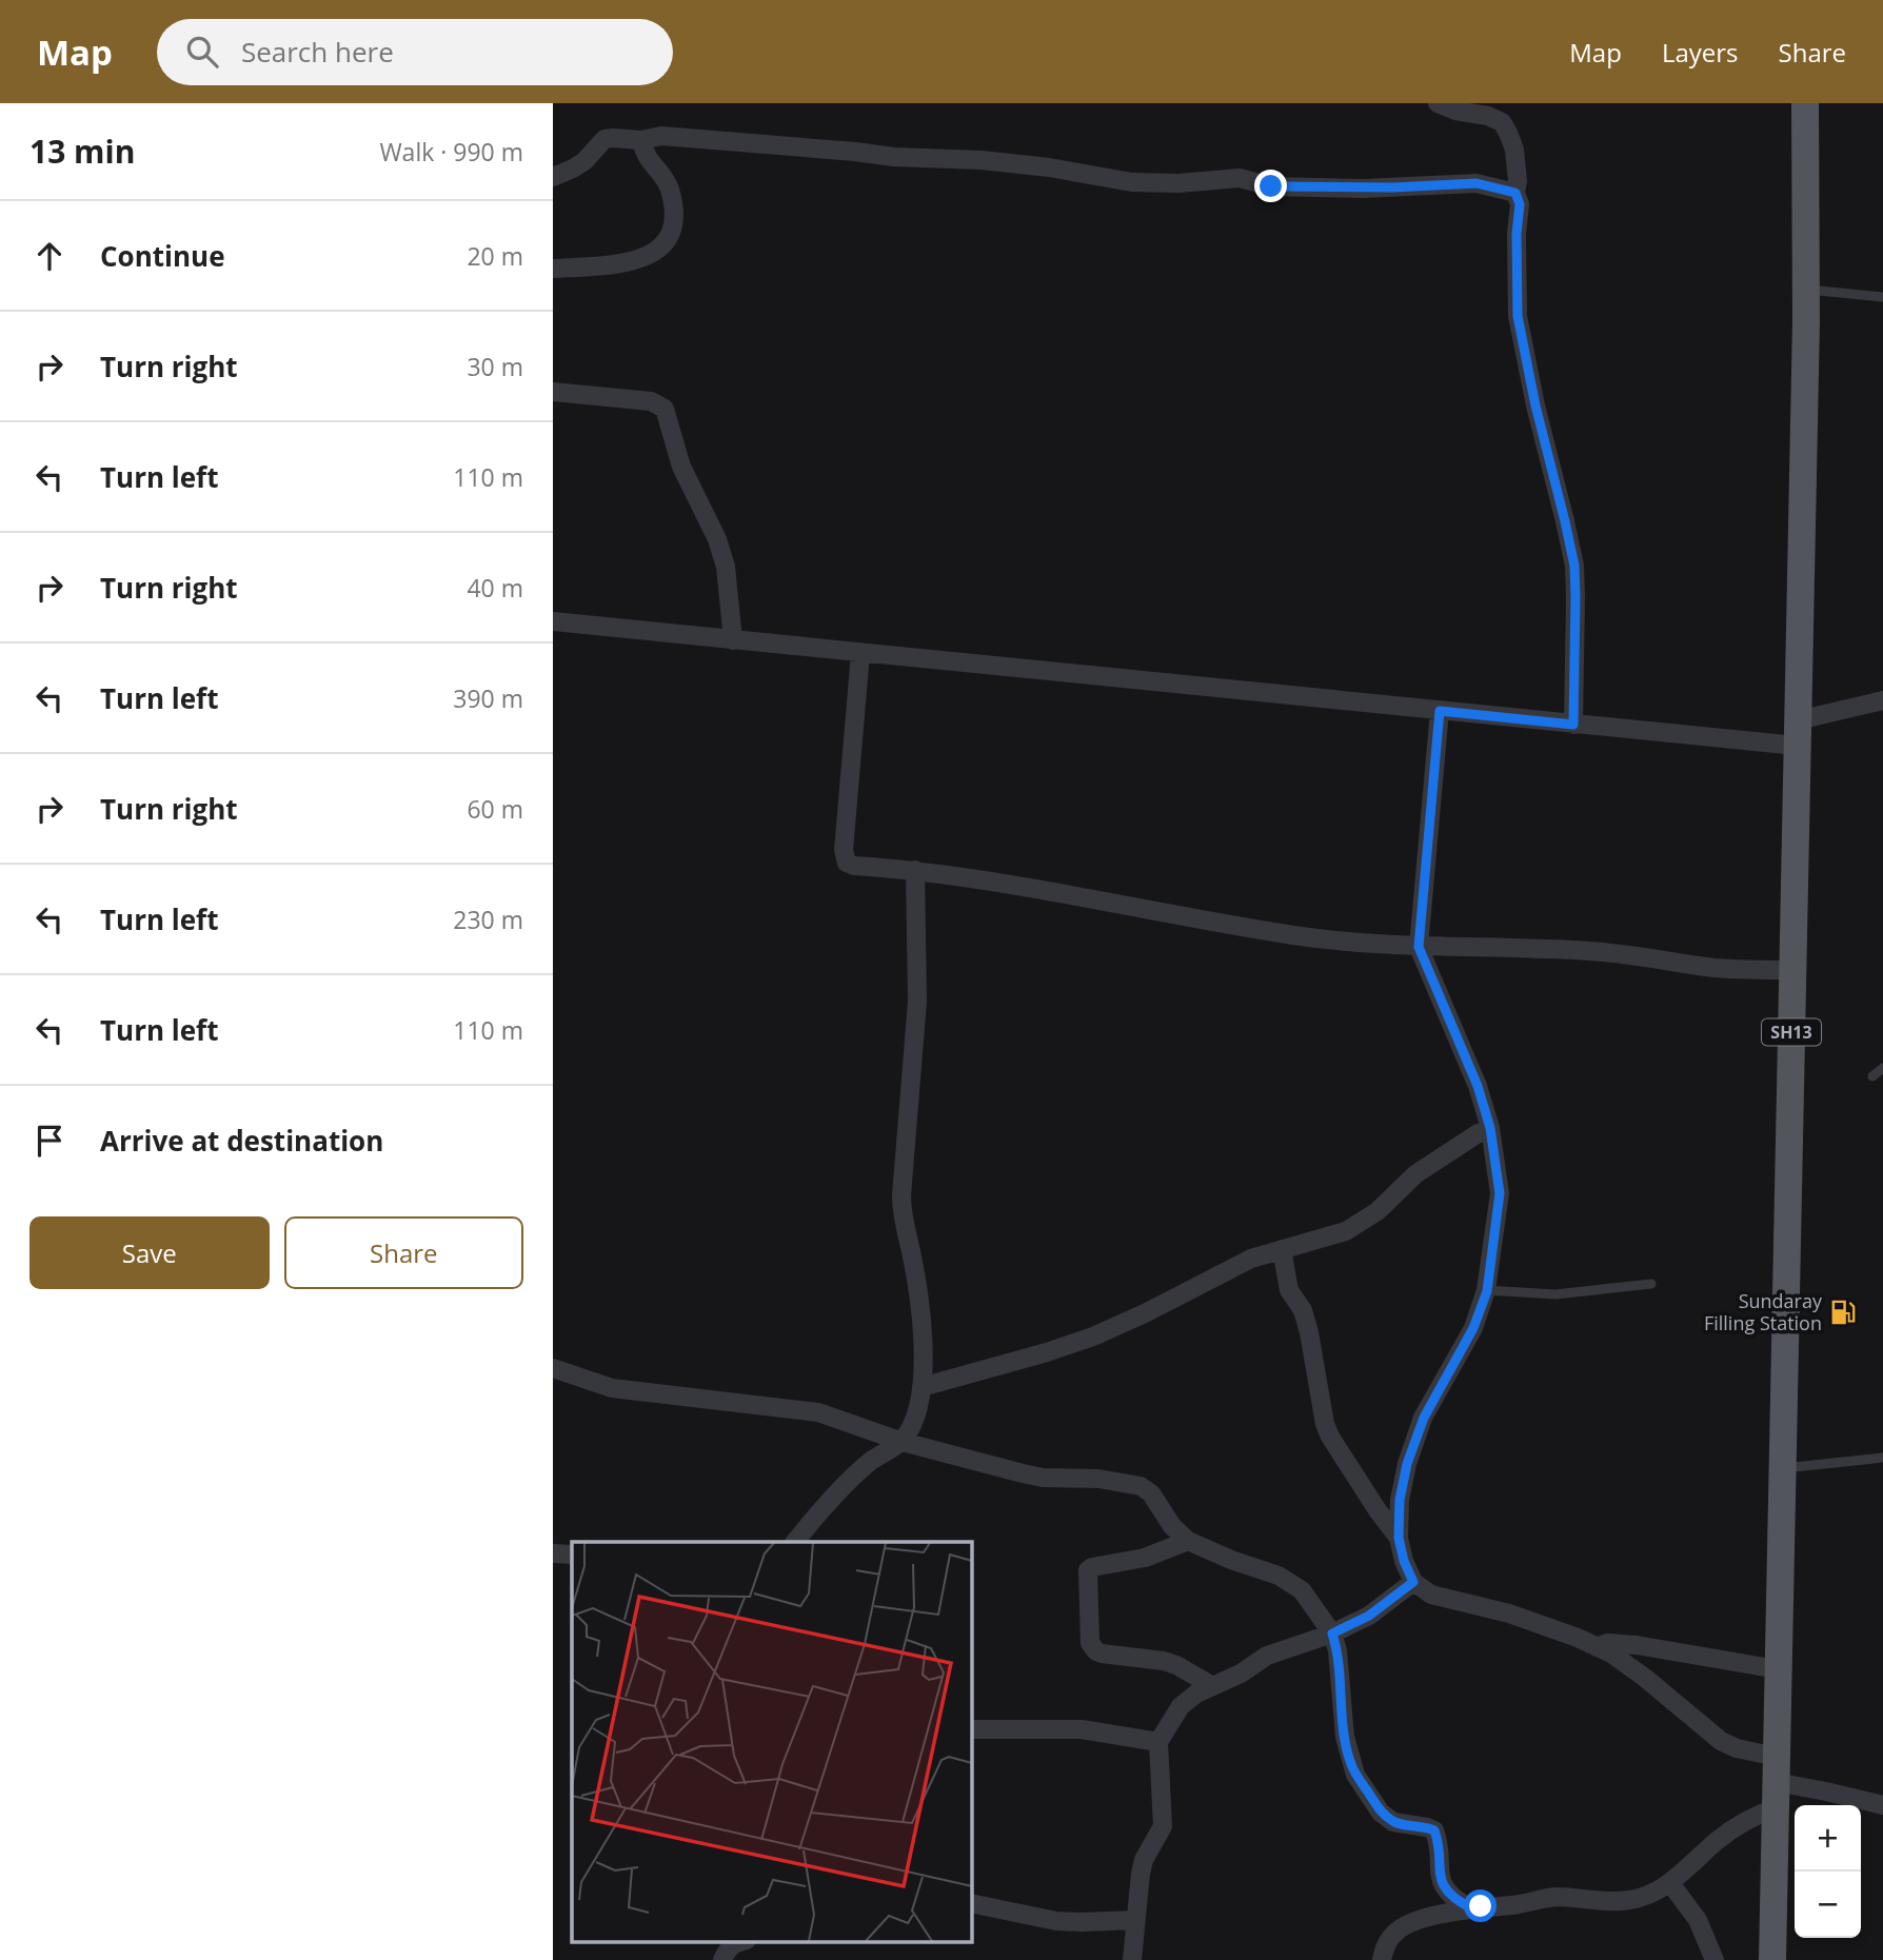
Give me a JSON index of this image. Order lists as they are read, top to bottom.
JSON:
{
  "streets": {
    "main road": ["SH13"]
  },
  "places": {
    "fuel station": ["Sundaray Filling Station"]
  },
  "page": {
    "header": "Map",
    "search": "Search here",
    "nav": ["Map", "Layers", "Share"],
    "heading": ["13 min", "Walk · 990 m"],
    "list": [
      ["Continue", "20 m"],
      ["Turn right", "30 m"],
      ["Turn left", "110 m"],
      ["Turn right", "40 m"],
      ["Turn left", "390 m"],
      ["Turn right", "60 m"],
      ["Turn left", "230 m"],
      ["Turn left", "110 m"],
      "Arrive at destination"
    ],
    "buttons": ["Save", "Share"],
    "map_buttons": ["+", "−"]
  }
}
